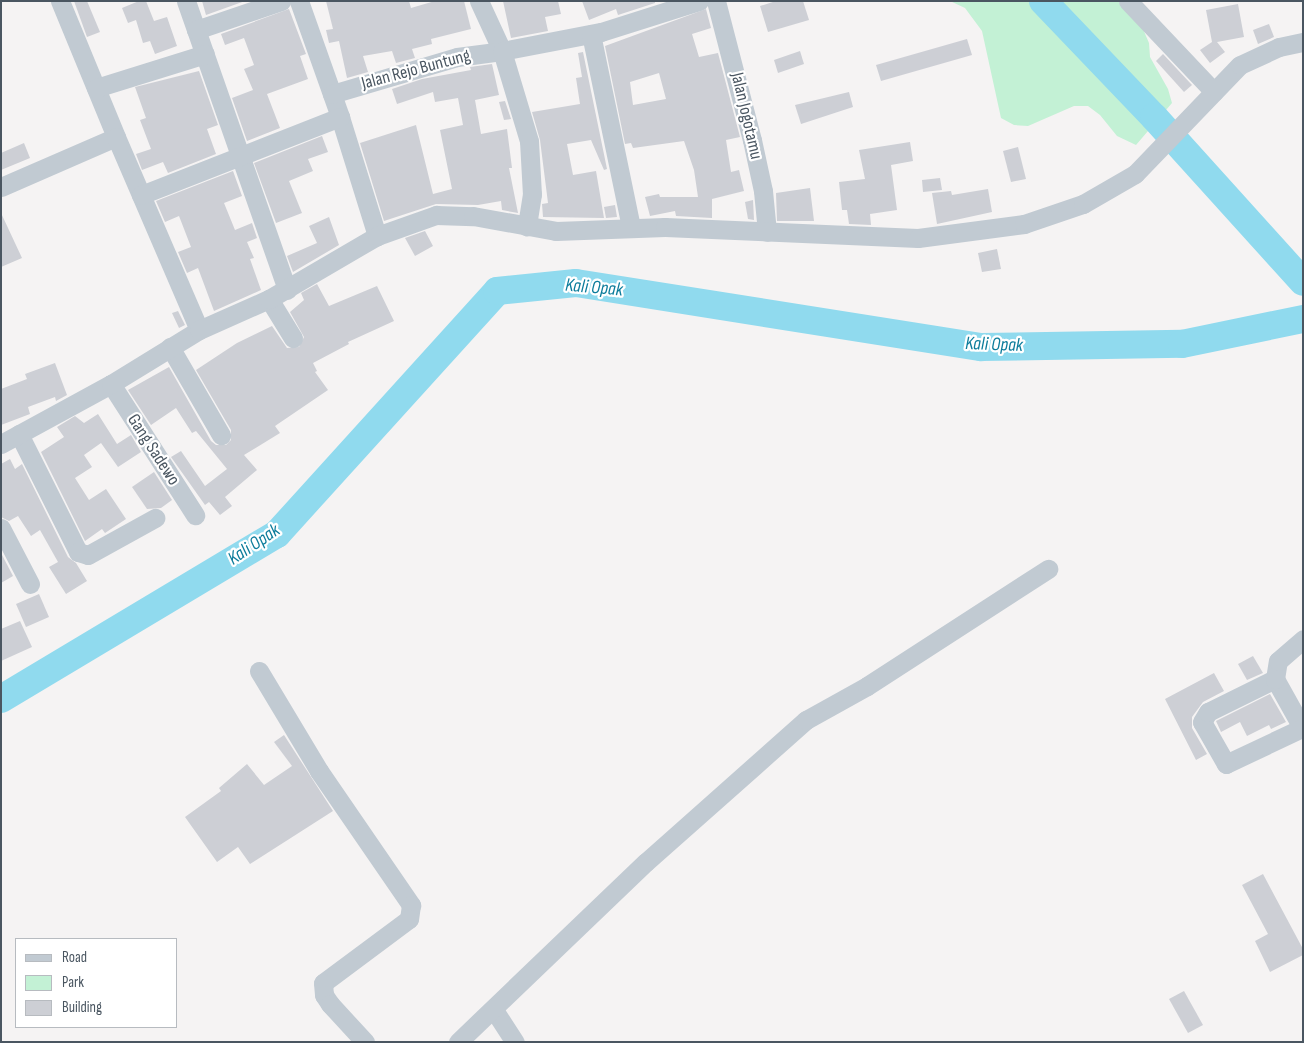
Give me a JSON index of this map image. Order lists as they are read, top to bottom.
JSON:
{
  "streets": {
    "street": ["Jalan Rejo Buntung", "Jalan Jogotamu", "Gang Sadewo"]
  },
  "water": ["Kali Opak"],
  "legend": ["Road", "Park", "Building"]
}
